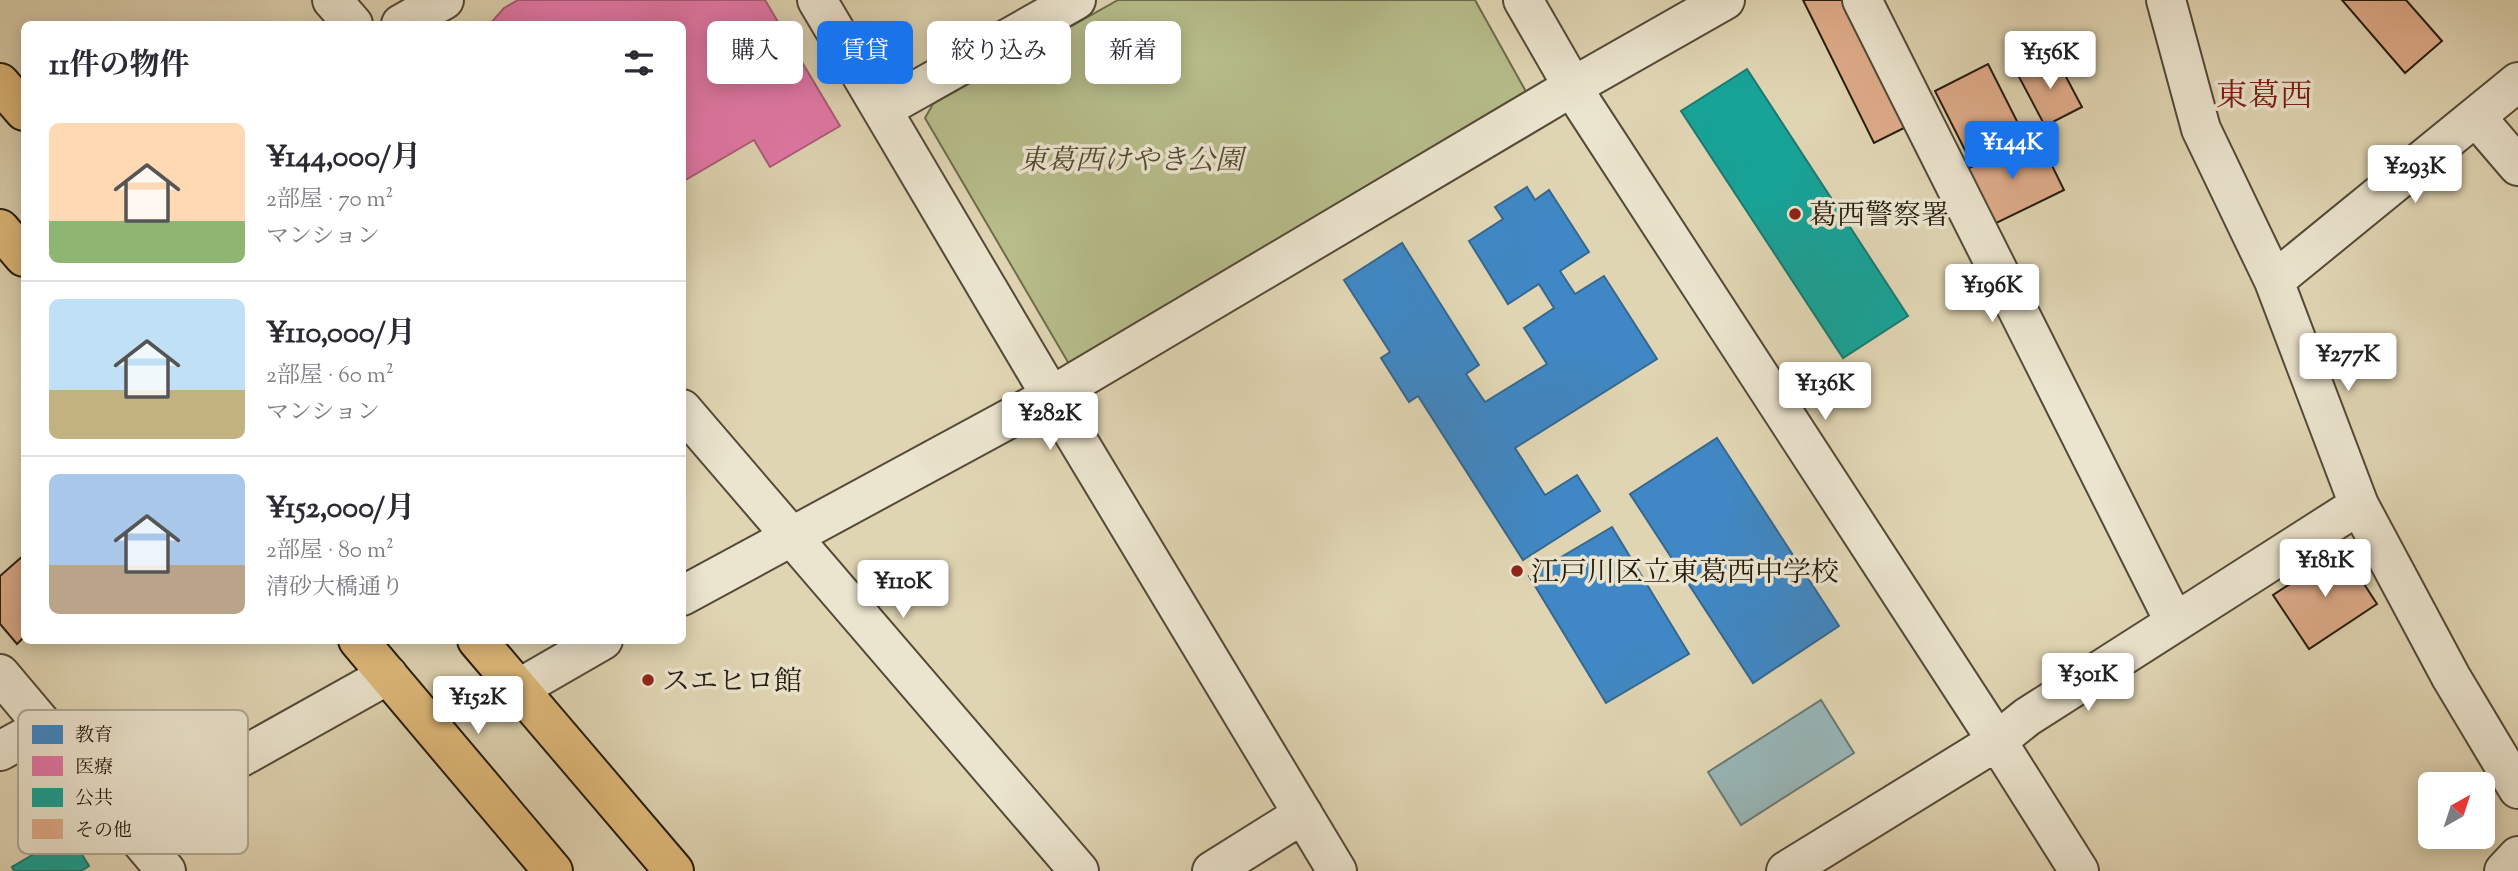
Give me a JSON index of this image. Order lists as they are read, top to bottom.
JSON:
{
  "districts": ["東葛西"],
  "parks": ["東葛西けやき公園"],
  "places": ["葛西警察署", "江戸川区立東葛西中学校", "スエヒロ館"],
  "legend": [
    "教育",
    "医療",
    "公共",
    "その他"
  ],
  "north": "top right",
  "page": {
    "chip": [
      "購入",
      "賃貸",
      "絞り込み",
      "新着"
    ],
    "heading": "11件の物件",
    "price": [
      "¥156K",
      "¥144K",
      "¥293K",
      "¥196K",
      "¥277K",
      "¥136K",
      "¥282K",
      "¥181K",
      "¥110K",
      "¥301K",
      "¥152K"
    ],
    "list": [
      {
        "name": "¥144,000/月",
        "note": "2部屋 · 70 m² · マンション"
      },
      {
        "name": "¥110,000/月",
        "note": "2部屋 · 60 m² · マンション"
      },
      {
        "name": "¥152,000/月",
        "note": "2部屋 · 80 m² · 清砂大橋通り"
      }
    ]
  }
}
